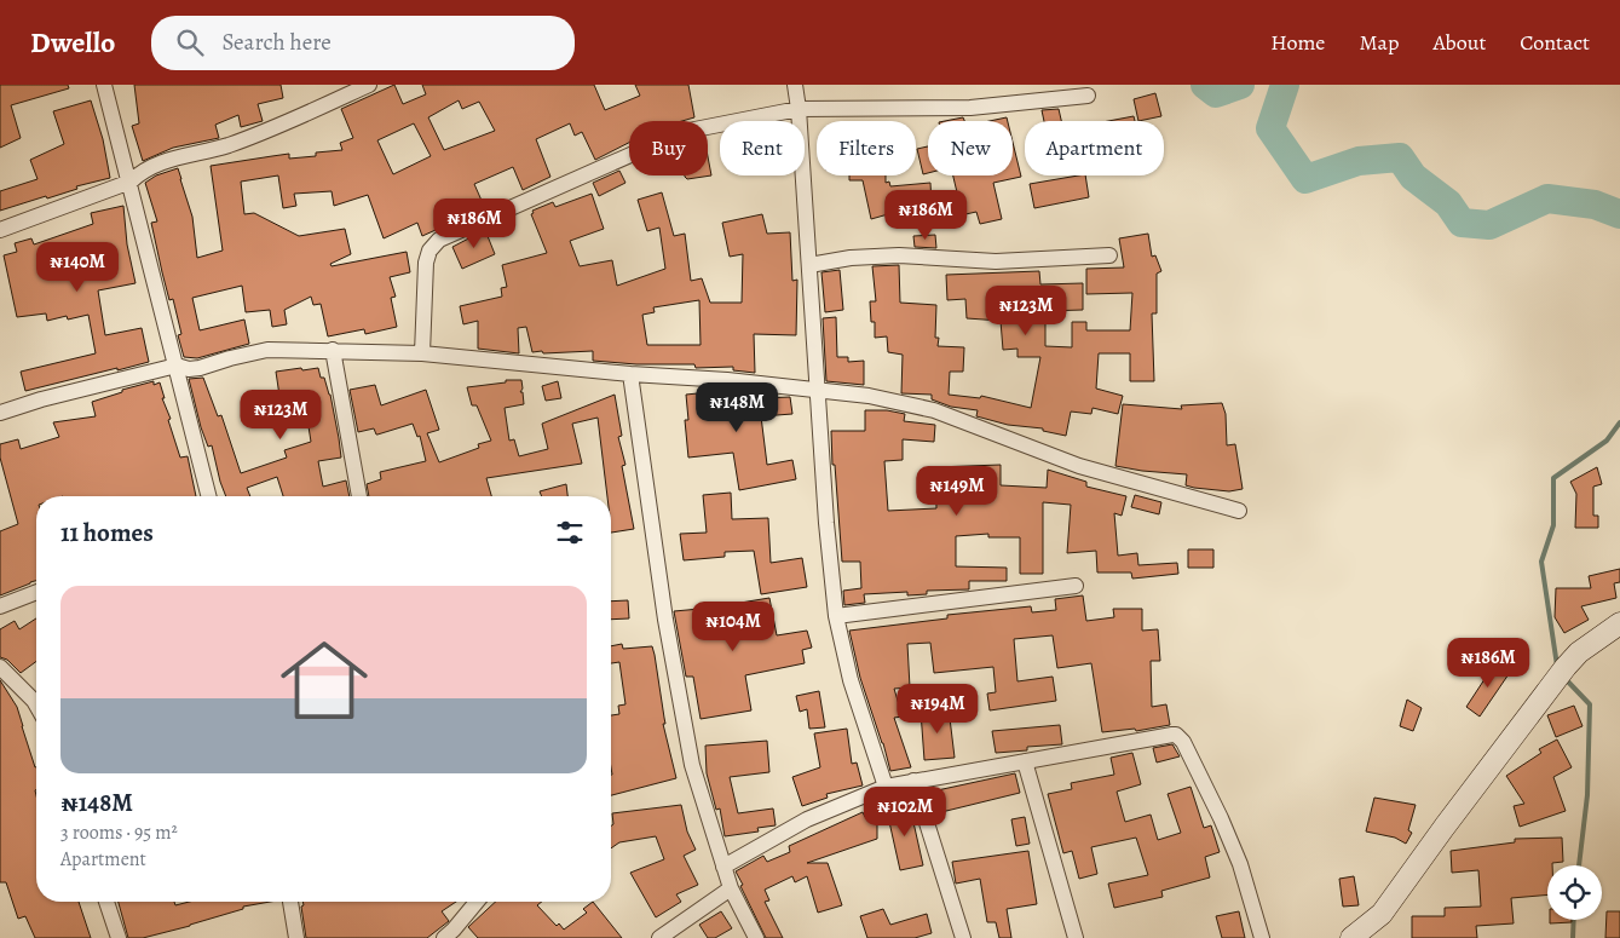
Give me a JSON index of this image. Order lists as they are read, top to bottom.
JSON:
{
  "page": {
    "header": "Dwello",
    "search": "Search here",
    "nav": [
      "Home",
      "Map",
      "About",
      "Contact"
    ],
    "chip": [
      "Buy",
      "Rent",
      "Filters",
      "New",
      "Apartment"
    ],
    "price": [
      "₦186M",
      "₦186M",
      "₦140M",
      "₦123M",
      "₦148M",
      "₦123M",
      "₦149M",
      "₦104M",
      "₦186M",
      "₦194M",
      "₦102M"
    ],
    "heading": "11 homes",
    "list": [
      {
        "name": "₦148M",
        "note": "3 rooms · 95 m² · Apartment"
      }
    ]
  }
}
